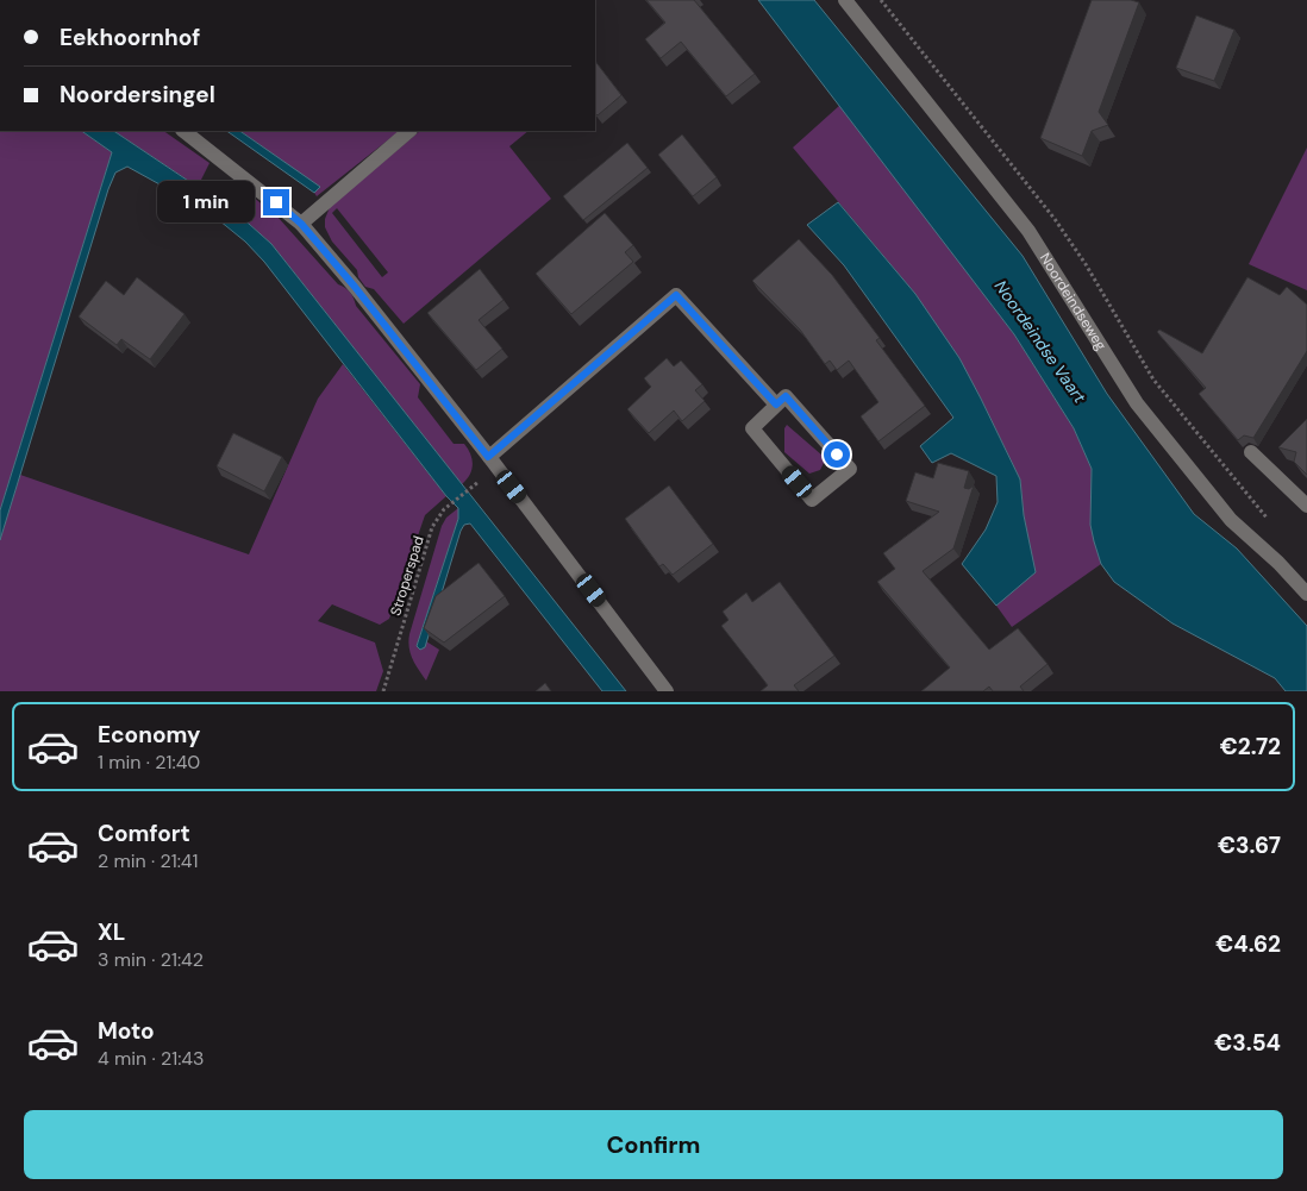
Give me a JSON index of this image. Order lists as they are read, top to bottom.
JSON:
{
  "streets": {
    "street": ["Noordeindseweg"],
    "path": ["Stroperspad"]
  },
  "water": ["Noordeindse Vaart"],
  "page": {
    "banner": ["Eekhoornhof", "Noordersingel"],
    "bubble": "1 min",
    "list": [
      {
        "name": "Economy",
        "note": "1 min · 21:40",
        "value": "€2.72"
      },
      {
        "name": "Comfort",
        "note": "2 min · 21:41",
        "value": "€3.67"
      },
      {
        "name": "XL",
        "note": "3 min · 21:42",
        "value": "€4.62"
      },
      {
        "name": "Moto",
        "note": "4 min · 21:43",
        "value": "€3.54"
      }
    ],
    "buttons": "Confirm"
  }
}
